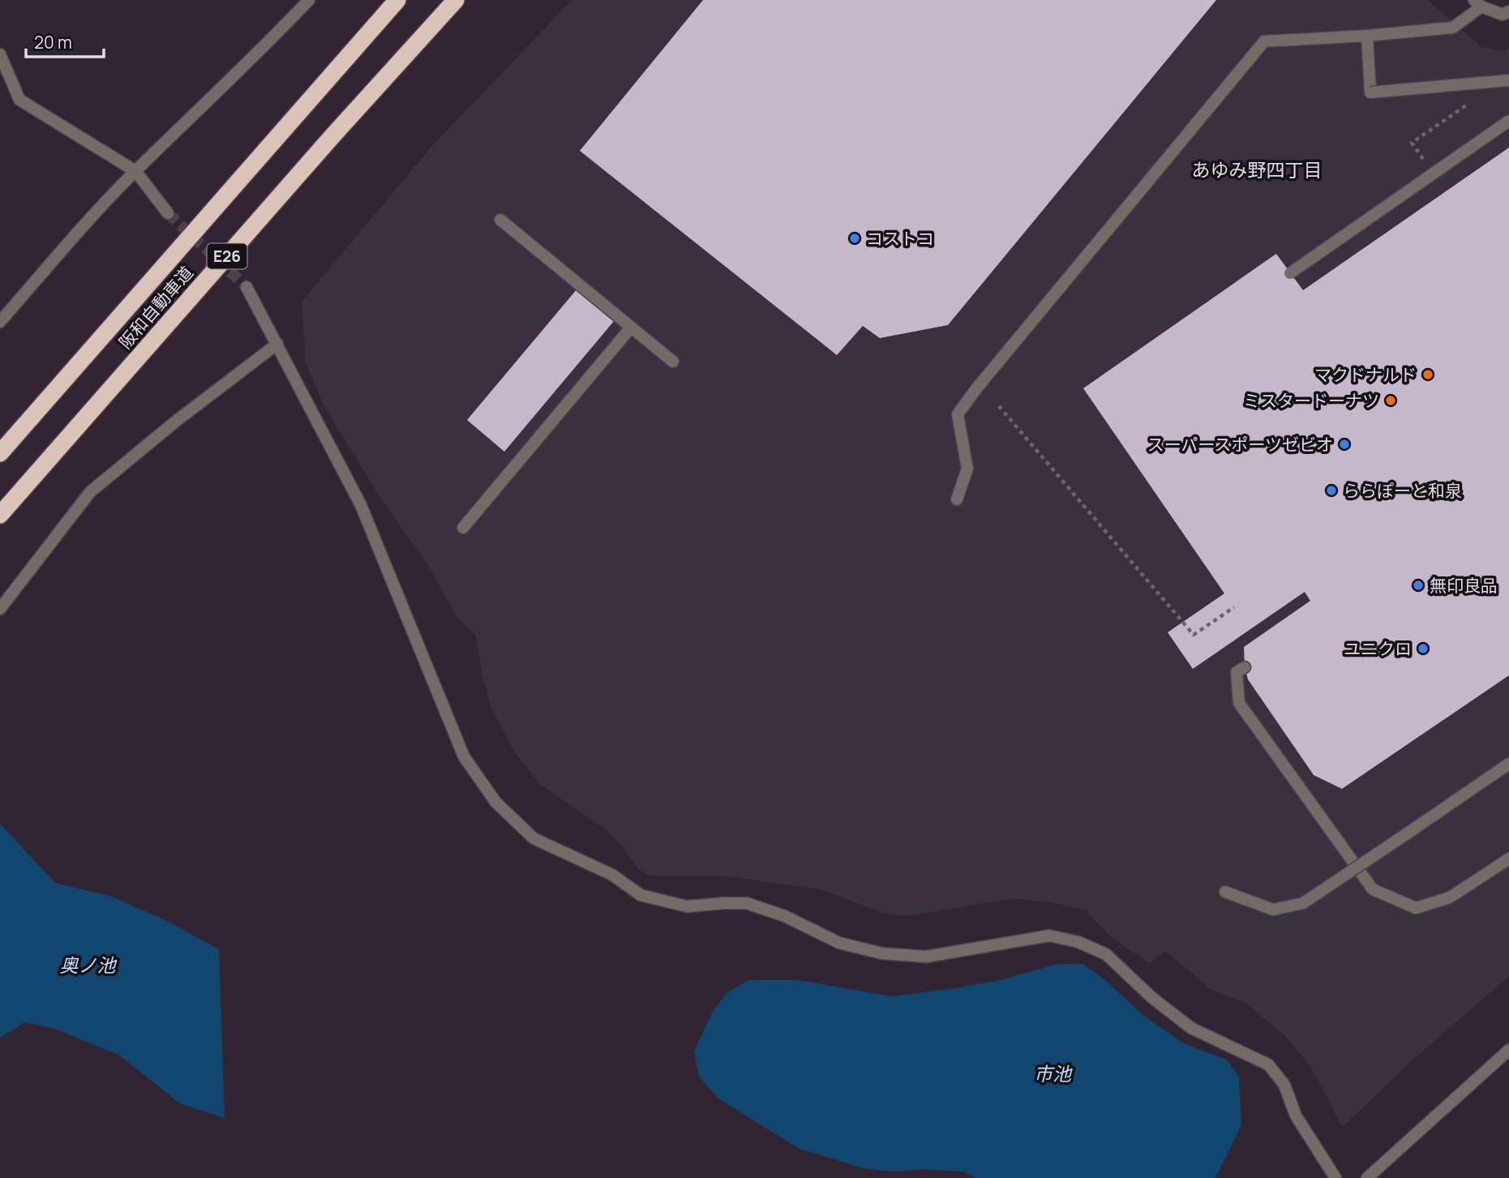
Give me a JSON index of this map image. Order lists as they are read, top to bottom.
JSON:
{
  "streets": {
    "highway": ["E26", "阪和自動車道"]
  },
  "districts": ["あゆみ野四丁目"],
  "water": ["奥ノ池", "市池"],
  "places": [
    "コストコ",
    "マクドナルド",
    "ミスタードーナツ",
    "スーパースポーツゼビオ",
    "ららぽーと和泉",
    "無印良品",
    "ユニクロ"
  ],
  "scale_bar": "20 m"
}
